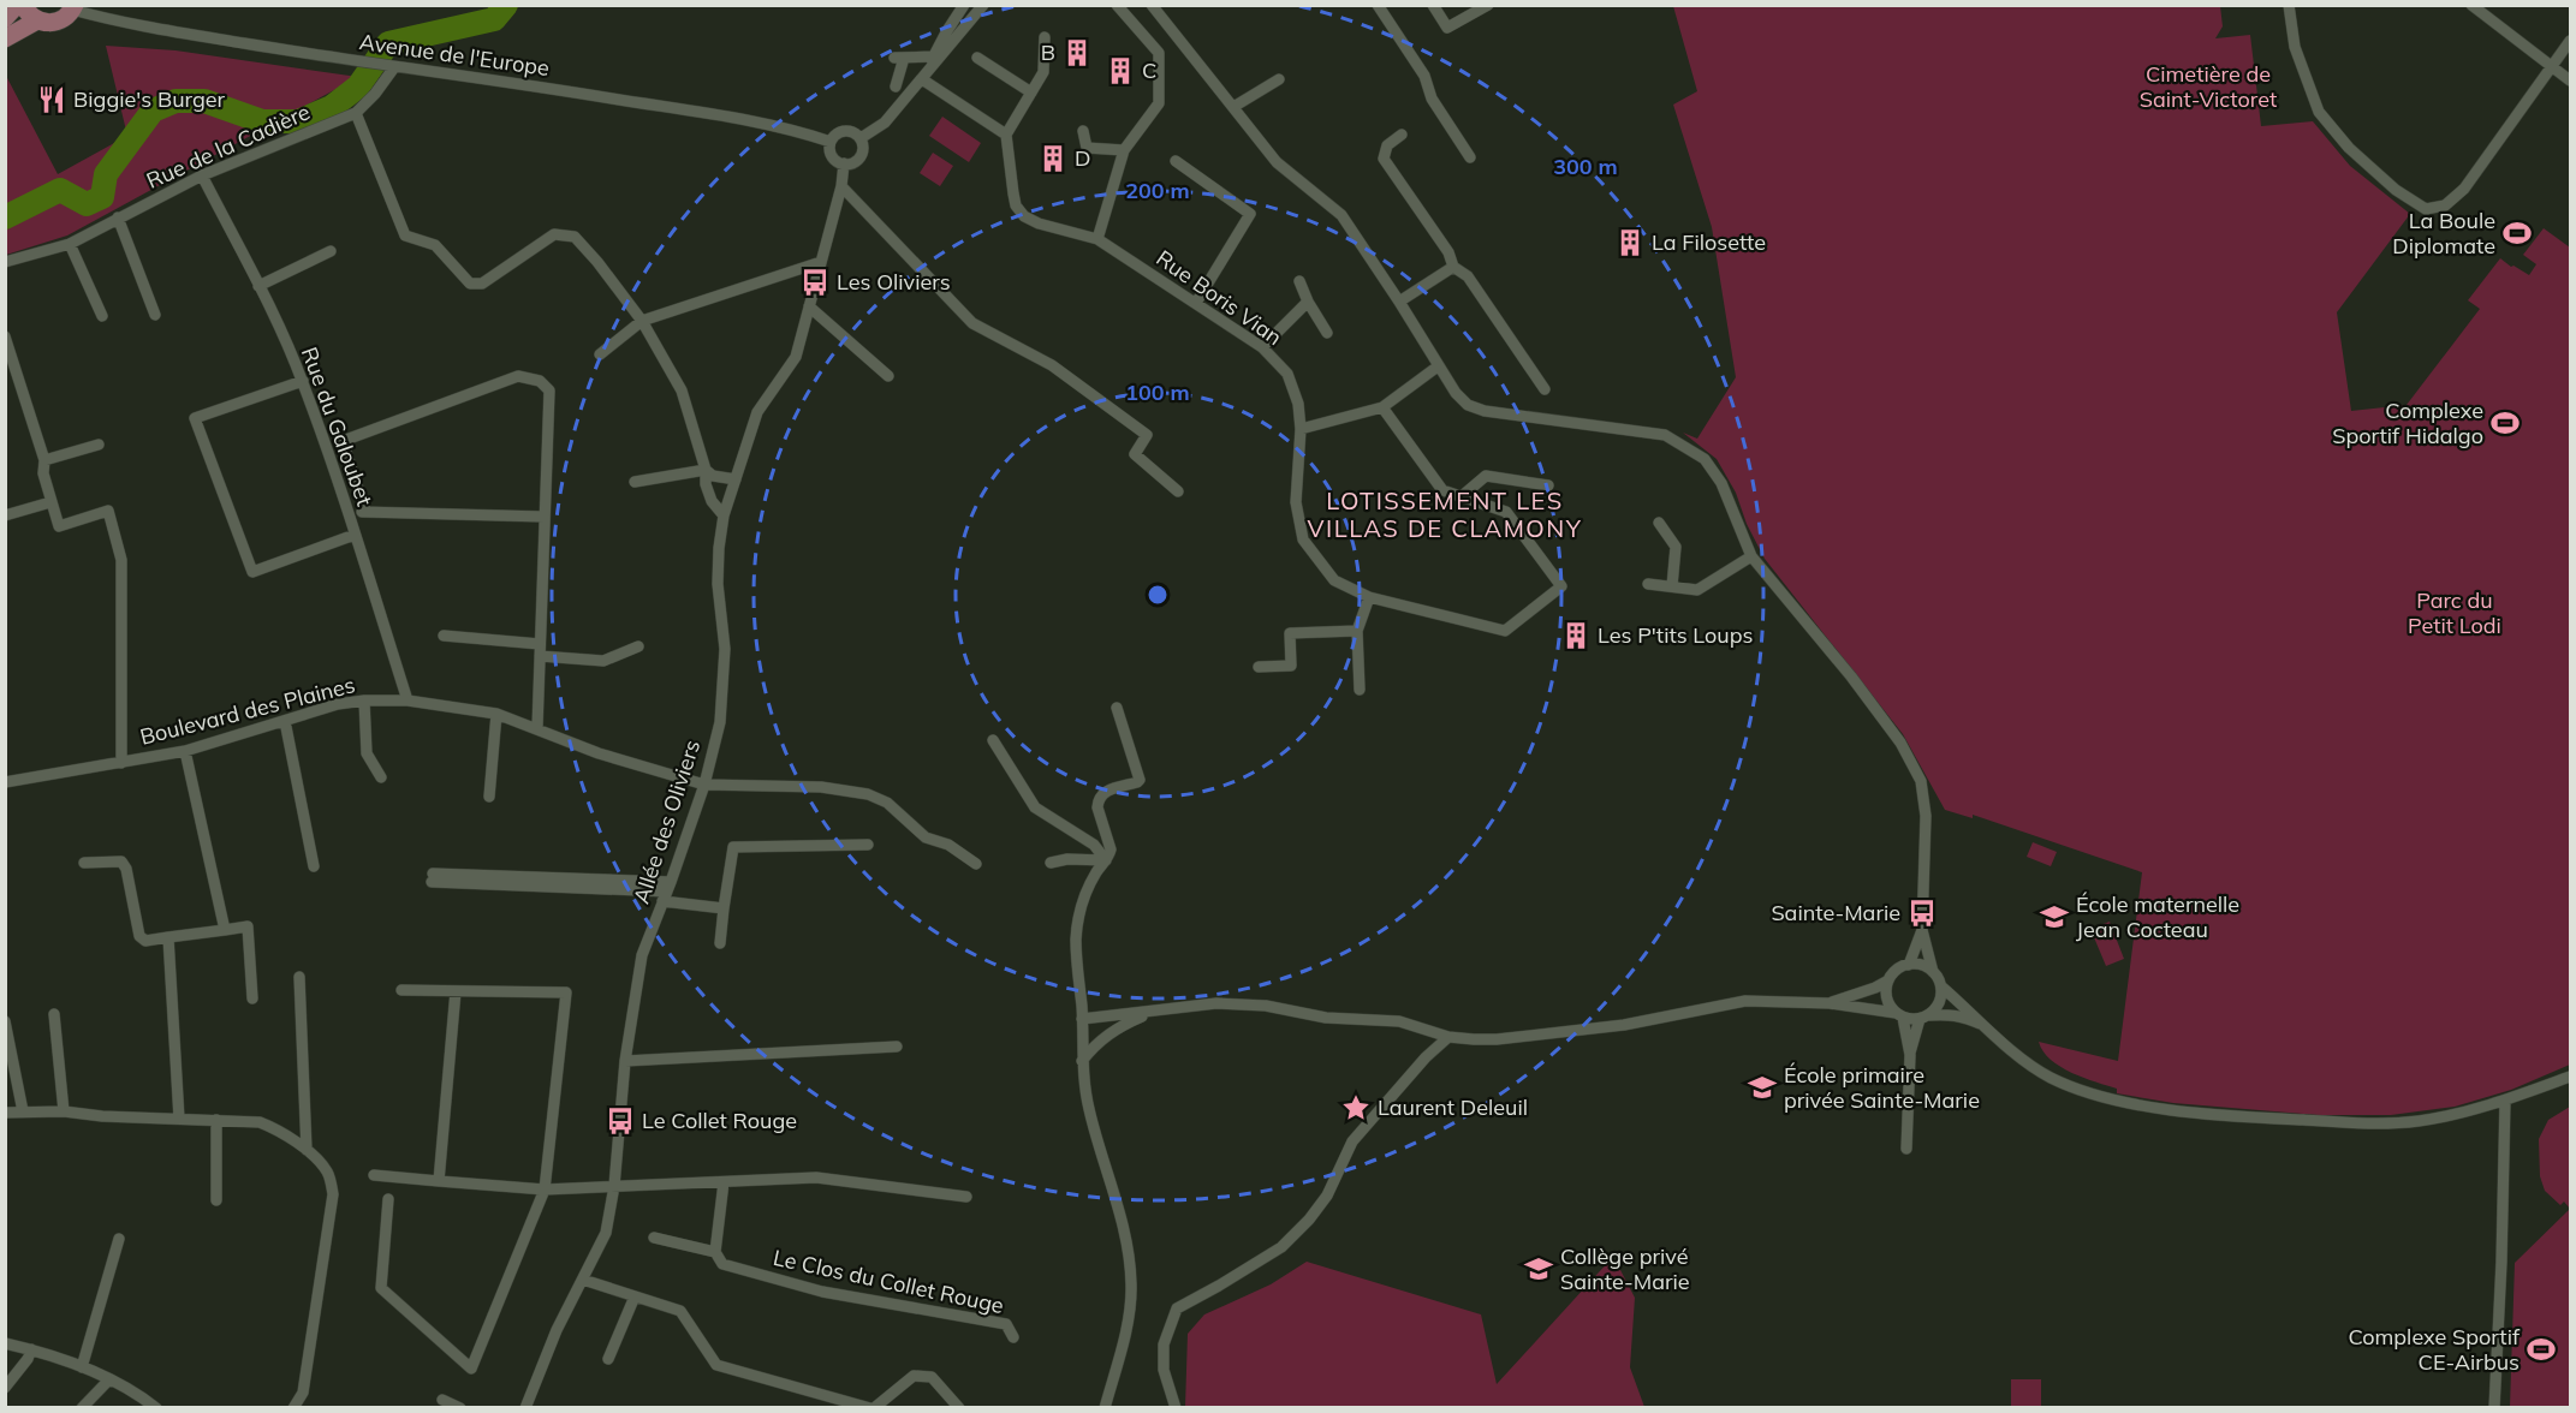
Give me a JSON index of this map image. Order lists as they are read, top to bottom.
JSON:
{
  "streets": {
    "street": [
      "Avenue de l'Europe",
      "Rue de la Cadière",
      "Rue Boris Vian",
      "Rue du Galoubet",
      "Boulevard des Plaines",
      "Allée des Oliviers",
      "Le Clos du Collet Rouge"
    ]
  },
  "crossings": [
    ["Avenue de l'Europe", "Rue de la Cadière"],
    ["Avenue de l'Europe", "Allée des Oliviers"],
    ["Rue de la Cadière", "Rue du Galoubet"],
    ["Rue du Galoubet", "Boulevard des Plaines"],
    ["Boulevard des Plaines", "Allée des Oliviers"]
  ],
  "districts": ["LOTISSEMENT LES VILLAS DE CLAMONY"],
  "parks": ["Cimetière de Saint-Victoret", "Parc du Petit Lodi"],
  "places": {
    "building": [
      "B",
      "C",
      "D",
      "La Filosette",
      "Les P'tits Loups"
    ],
    "restaurant": ["Biggie's Burger"],
    "sports": ["La Boule Diplomate", "Complexe Sportif Hidalgo", "Complexe Sportif CE-Airbus"],
    "bus stop": ["Les Oliviers", "Sainte-Marie", "Le Collet Rouge"],
    "school or university": ["École maternelle Jean Cocteau", "École primaire privée Sainte-Marie", "Collège privé Sainte-Marie"],
    "place": ["Laurent Deleuil"]
  },
  "rings": ["300 m", "200 m", "100 m"]
}
